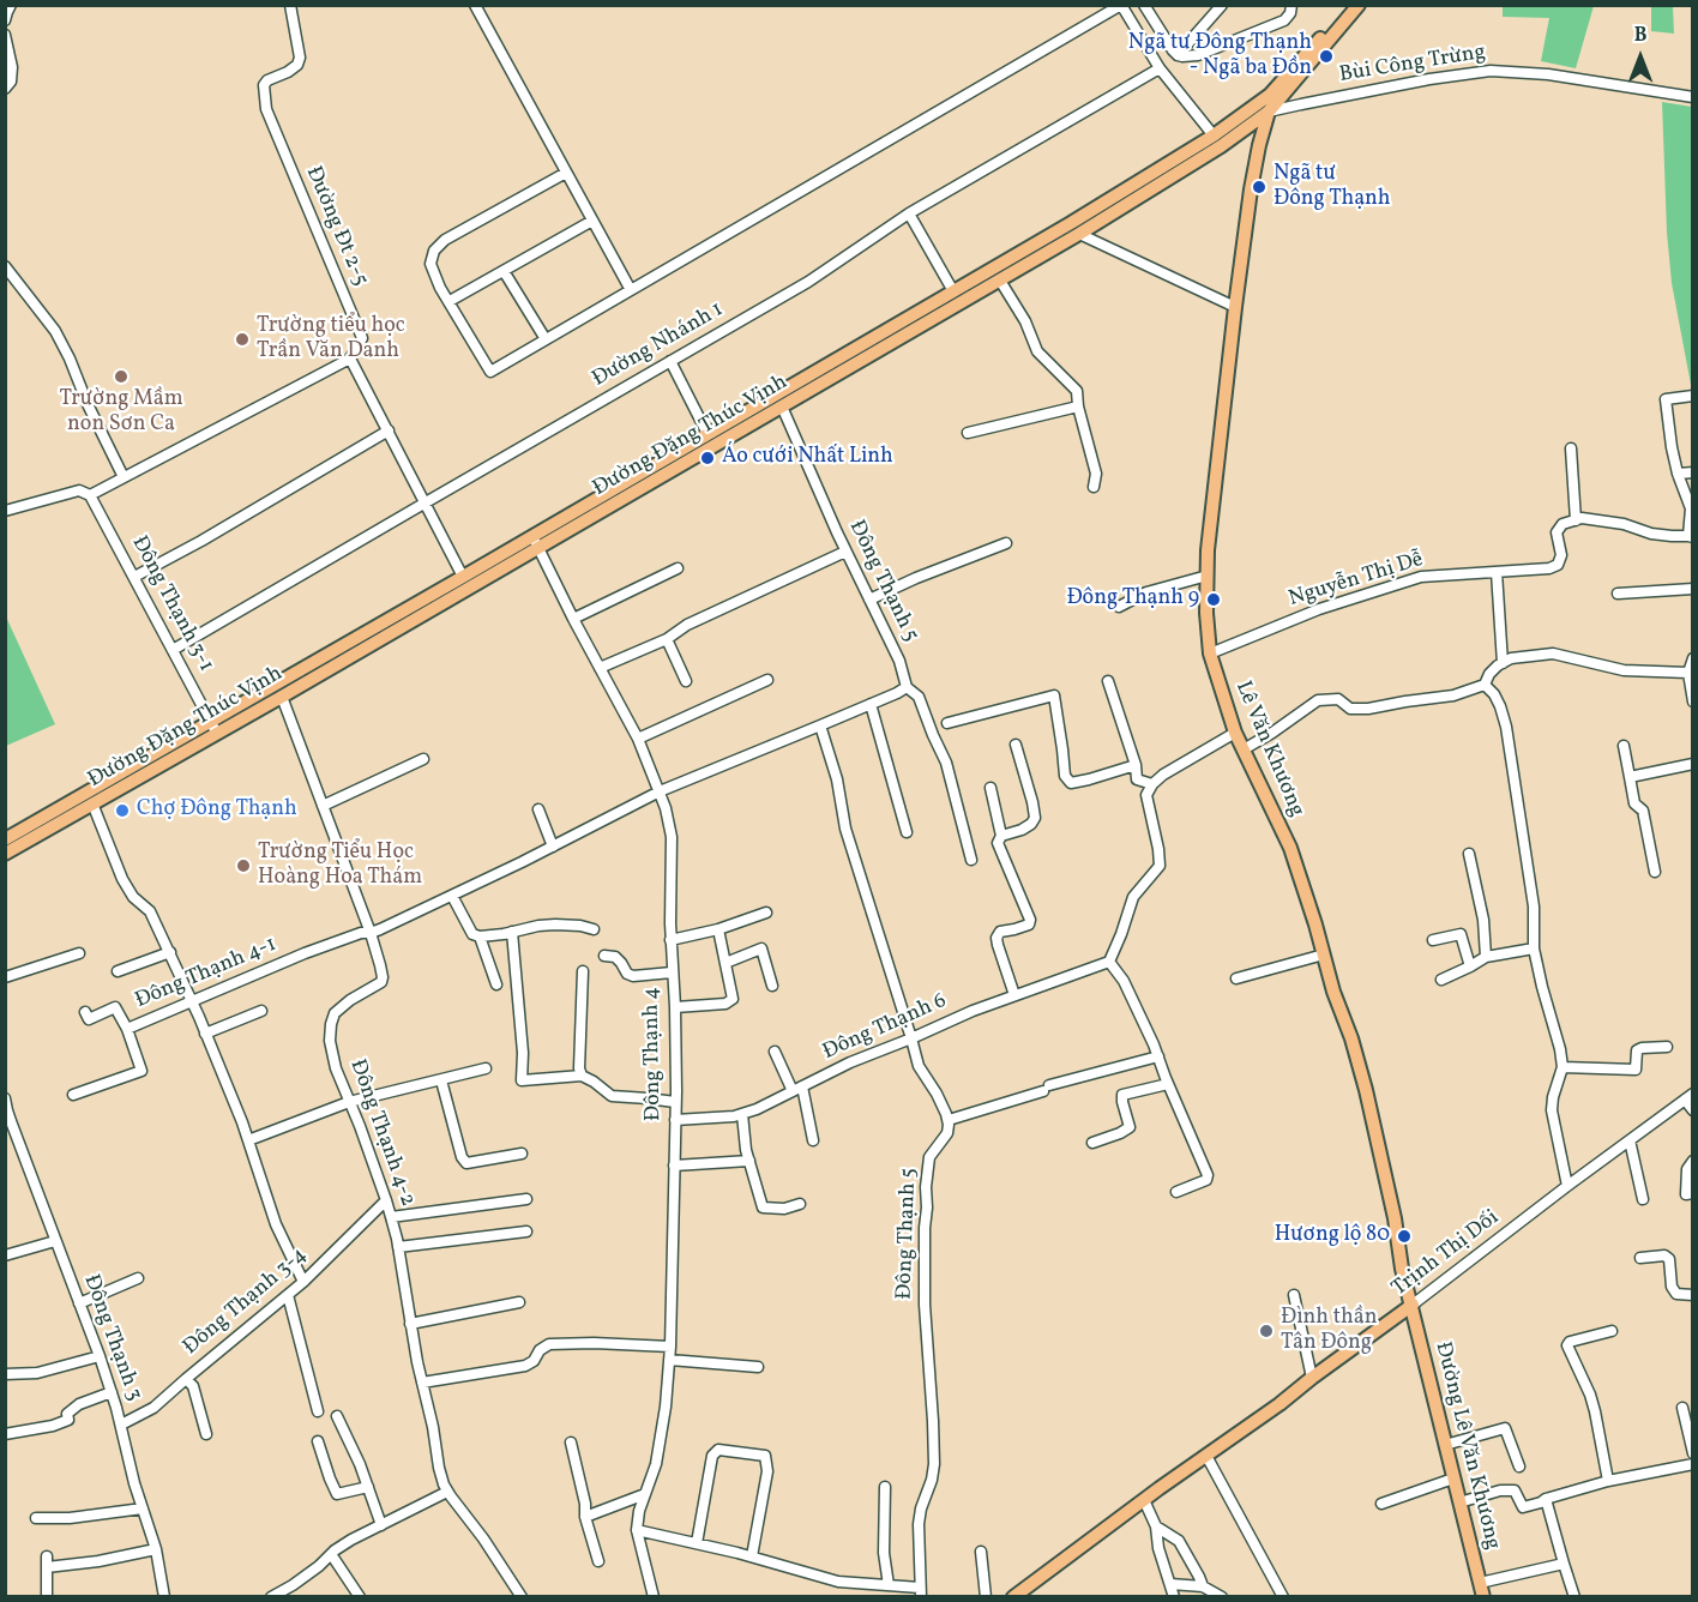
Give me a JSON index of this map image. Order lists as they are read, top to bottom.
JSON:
{
  "streets": {
    "main road": [
      "Đường Đặng Thúc Vịnh",
      "Lê Văn Khương",
      "Trịnh Thị Dối",
      "Đường Lê Văn Khương"
    ],
    "street": [
      "Bùi Công Trừng",
      "Đường Đt 2-5",
      "Đường Nhánh 1",
      "Nguyễn Thị Dễ",
      "Đông Thạnh 5",
      "Đông Thạnh 3-1",
      "Đông Thạnh 4-1",
      "Đông Thạnh 6",
      "Đông Thạnh 4",
      "Đông Thạnh 4-2",
      "Đông Thạnh 3-4",
      "Đông Thạnh 3"
    ]
  },
  "crossings": [
    ["Bùi Công Trừng", "Đường Đặng Thúc Vịnh"],
    ["Bùi Công Trừng", "Lê Văn Khương"],
    ["Đường Nhánh 1", "Đông Thạnh 3-1"],
    ["Đường Đặng Thúc Vịnh", "Đông Thạnh 5"],
    ["Đường Đặng Thúc Vịnh", "Đông Thạnh 3-1"],
    ["Đường Đặng Thúc Vịnh", "Lê Văn Khương"],
    ["Đường Đặng Thúc Vịnh", "Đông Thạnh 4"],
    ["Đường Đặng Thúc Vịnh", "Đông Thạnh 4-2"],
    ["Nguyễn Thị Dễ", "Lê Văn Khương"],
    ["Lê Văn Khương", "Trịnh Thị Dối"],
    ["Lê Văn Khương", "Đường Lê Văn Khương"],
    ["Đông Thạnh 4-1", "Đông Thạnh 4"],
    ["Đông Thạnh 4-1", "Đông Thạnh 4-2"],
    ["Đông Thạnh 6", "Đông Thạnh 4"],
    ["Đông Thạnh 4-2", "Đông Thạnh 3-4"],
    ["Trịnh Thị Dối", "Đường Lê Văn Khương"],
    ["Đông Thạnh 3-4", "Đông Thạnh 3"]
  ],
  "places": [
    "Ngã tư Đông Thạnh - Ngã ba Đồn",
    "Ngã tư Đông Thạnh",
    "Trường tiểu học Trần Văn Danh",
    "Trường Mầm non Sơn Ca",
    "Áo cưới Nhất Linh",
    "Đông Thạnh 9",
    "Chợ Đông Thạnh",
    "Trường Tiểu Học Hoàng Hoa Thám",
    "Hương lộ 80",
    "Đình thần Tân Đông"
  ],
  "north": "top"
}
